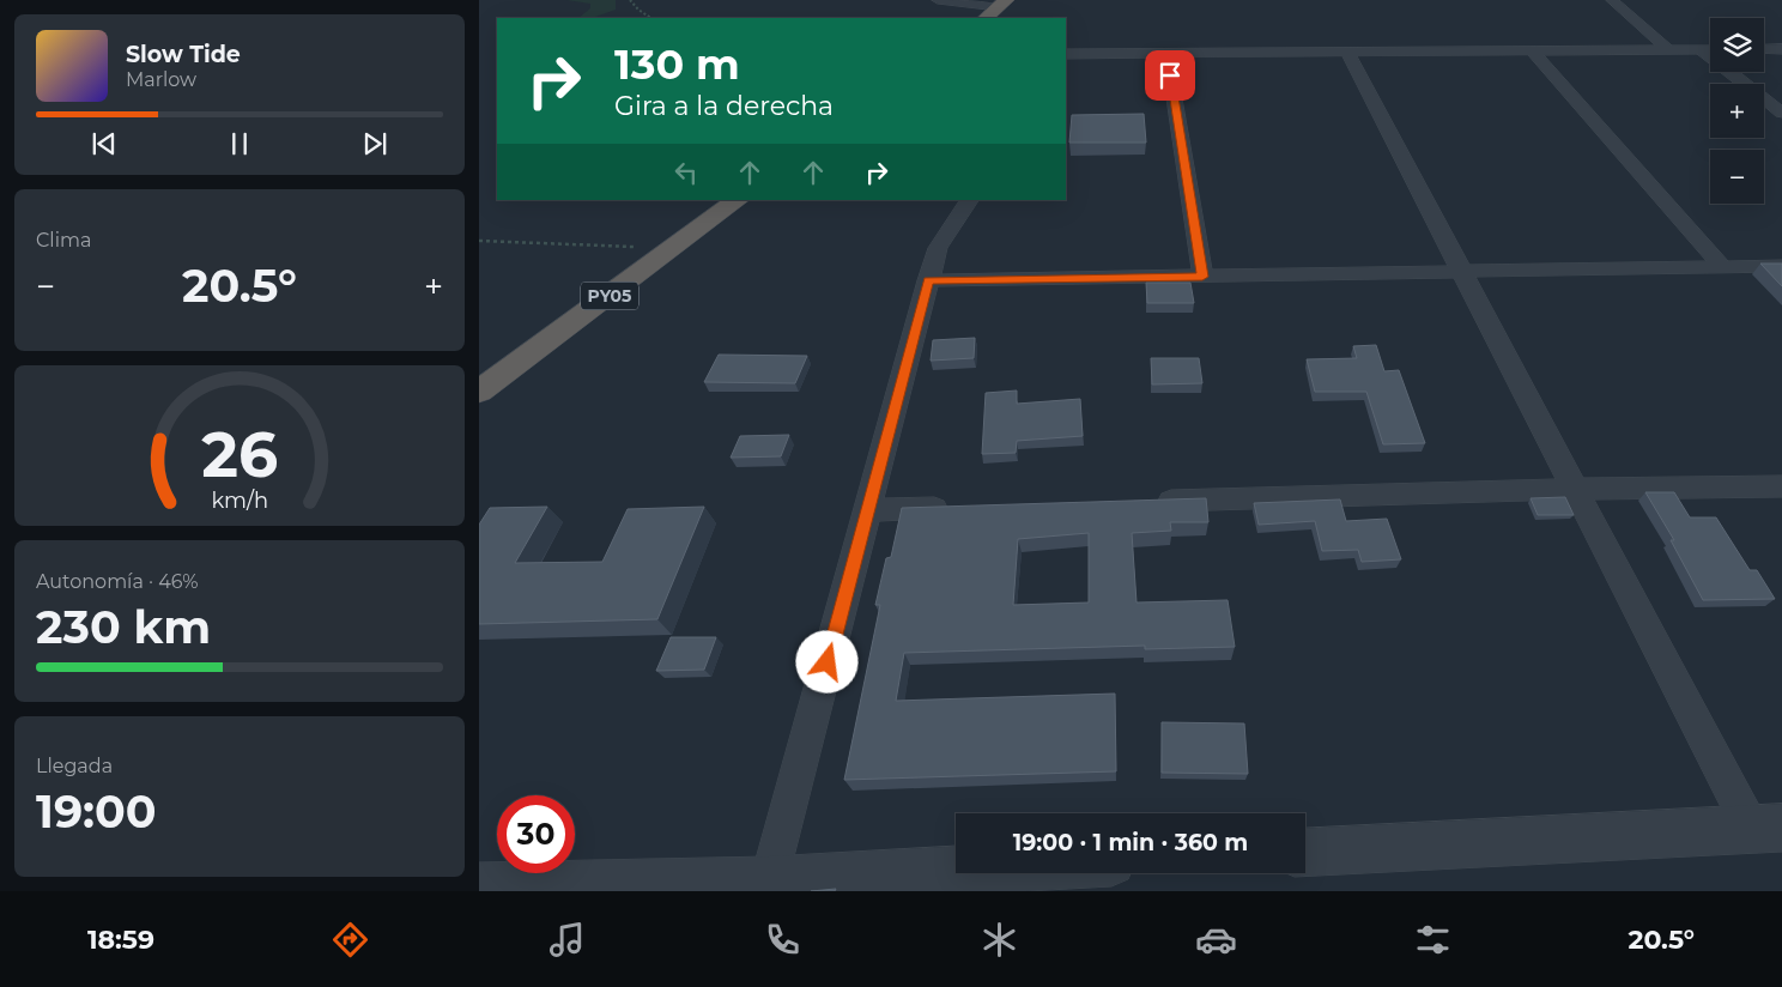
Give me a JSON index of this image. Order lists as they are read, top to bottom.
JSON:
{
  "streets": {
    "highway": ["PY05"]
  },
  "page": {
    "map_buttons": ["+", "−"],
    "turn": ["130 m", "Gira a la derecha"],
    "song": ["Slow Tide", "Marlow"],
    "tile": [
      "Clima",
      ["Autonomía · 46%", "230 km"],
      ["Llegada", "19:00"]
    ],
    "heat": ["−", "20.5°", "+"],
    "limit": "30",
    "trip": "19:00 · 1 min · 360 m",
    "tabs": ["18:59", "20.5°"],
    "gauge": ["26", "km/h"]
  }
}
